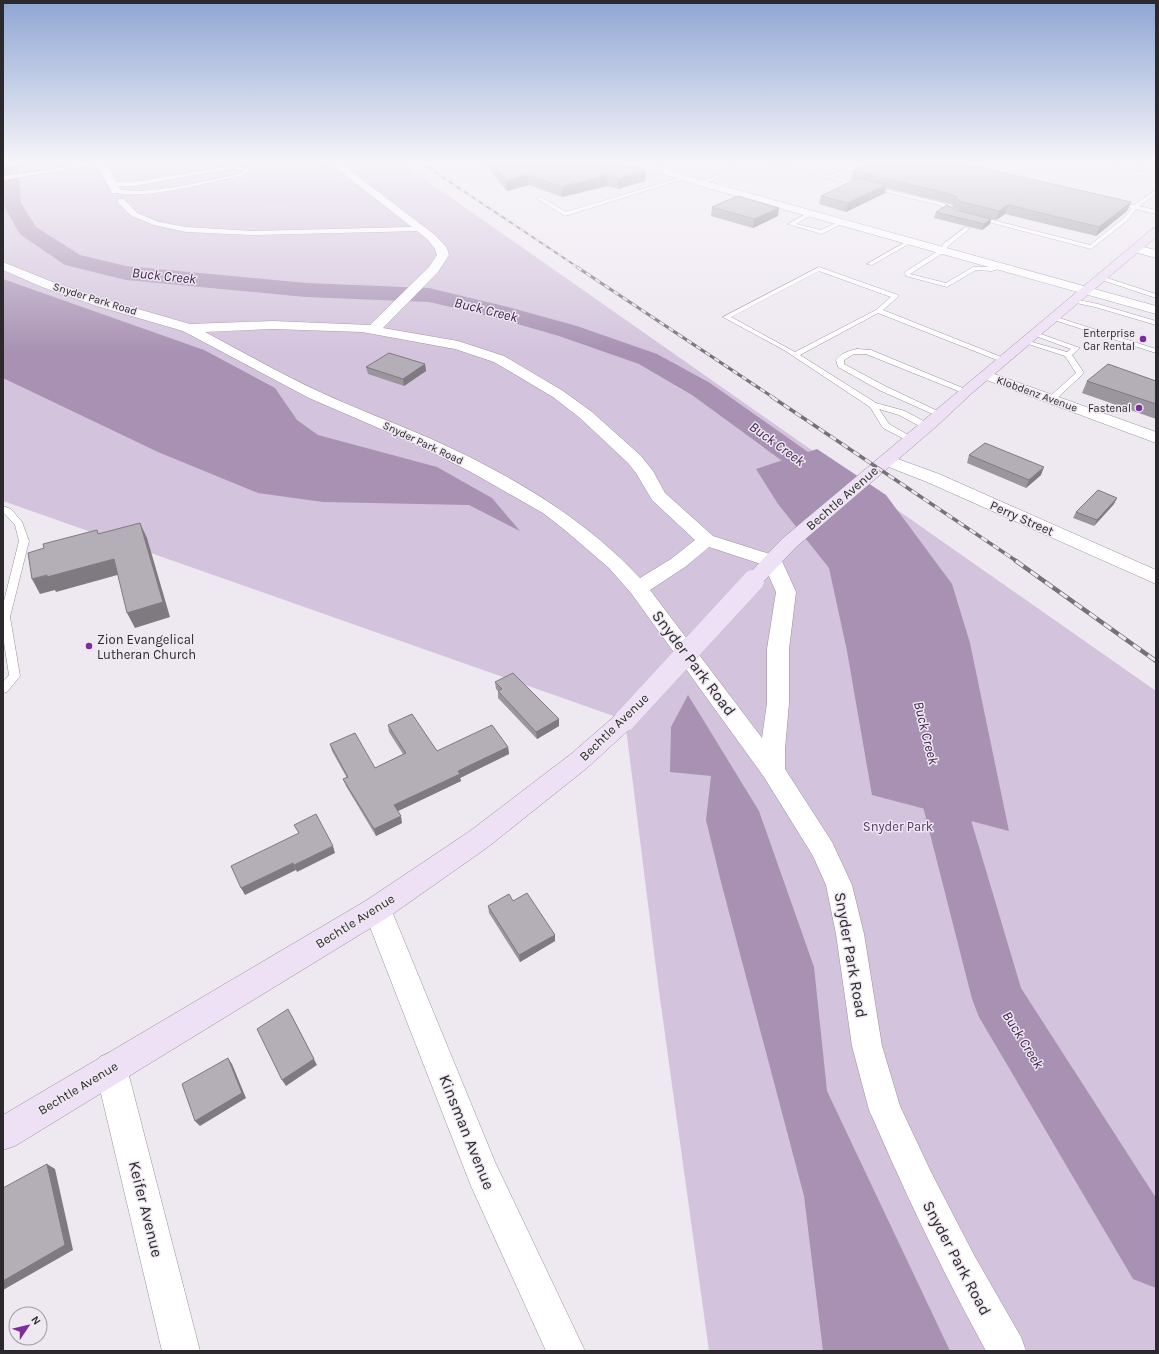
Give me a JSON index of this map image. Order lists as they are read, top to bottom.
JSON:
{
  "streets": {
    "main road": ["Bechtle Avenue"],
    "street": [
      "Snyder Park Road",
      "Klobdenz Avenue",
      "Perry Street",
      "Kinsman Avenue",
      "Keifer Avenue"
    ]
  },
  "crossings": [
    ["Klobdenz Avenue", "Bechtle Avenue"],
    ["Bechtle Avenue", "Perry Street"],
    ["Bechtle Avenue", "Kinsman Avenue"],
    ["Bechtle Avenue", "Keifer Avenue"]
  ],
  "water": ["Buck Creek"],
  "parks": ["Snyder Park"],
  "places": ["Enterprise Car Rental", "Fastenal", "Zion Evangelical Lutheran Church"],
  "north": "top right"
}
